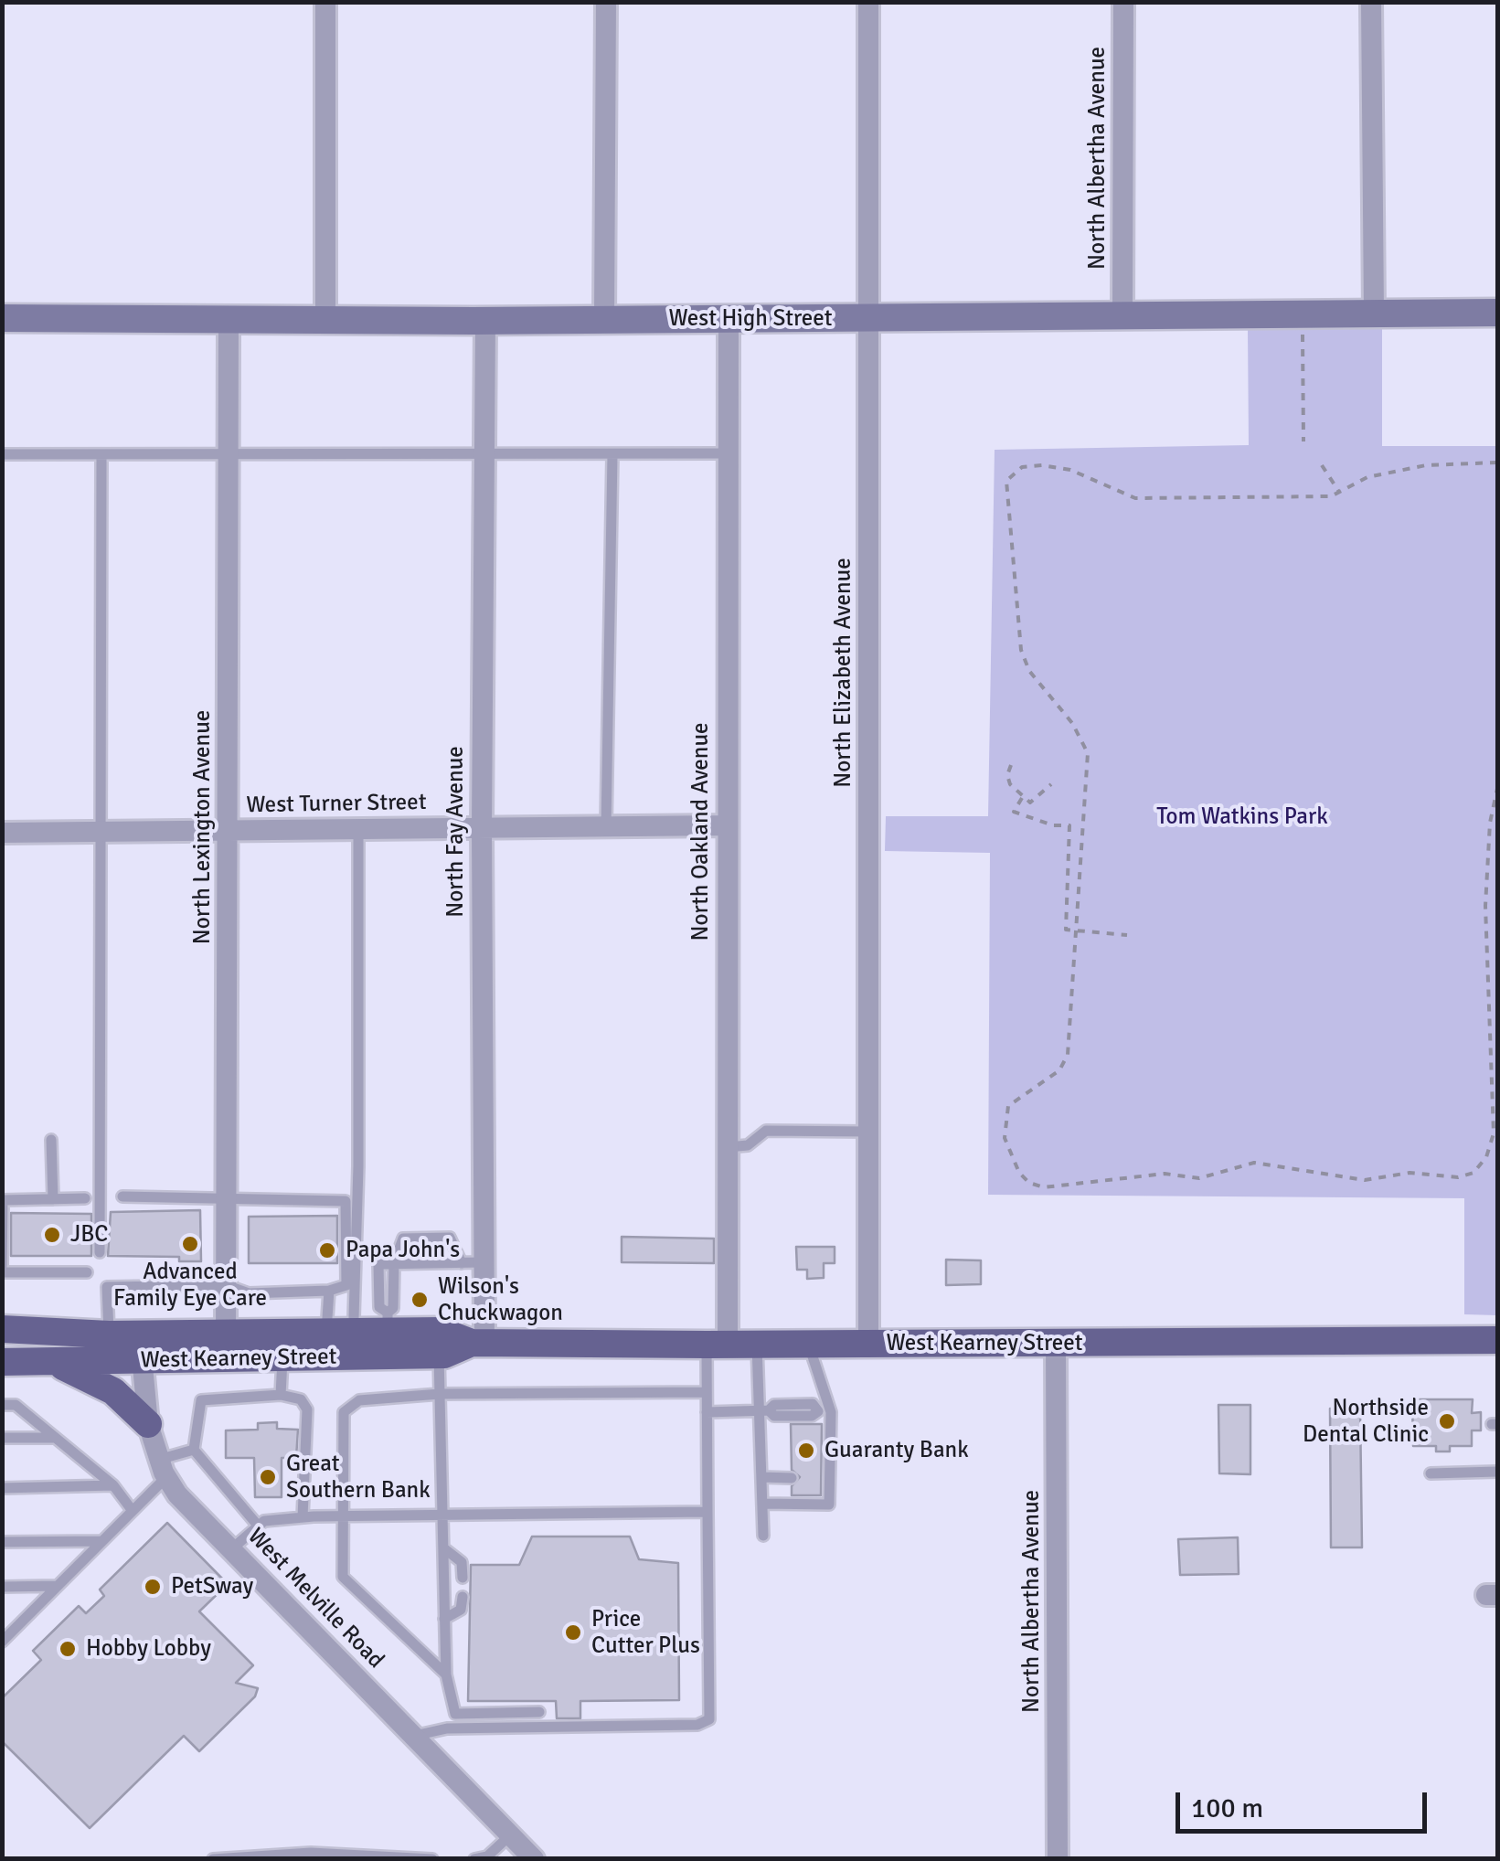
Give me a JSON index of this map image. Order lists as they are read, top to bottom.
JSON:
{
  "streets": {
    "main road": ["West Kearney Street"],
    "street": [
      "North Albertha Avenue",
      "West High Street",
      "North Elizabeth Avenue",
      "West Turner Street",
      "North Lexington Avenue",
      "North Fay Avenue",
      "North Oakland Avenue",
      "West Melville Road"
    ]
  },
  "crossings": [
    ["North Albertha Avenue", "West High Street"],
    ["North Albertha Avenue", "West Kearney Street"],
    ["West High Street", "North Elizabeth Avenue"],
    ["West High Street", "North Lexington Avenue"],
    ["West High Street", "North Fay Avenue"],
    ["West High Street", "North Oakland Avenue"],
    ["North Elizabeth Avenue", "West Kearney Street"],
    ["West Turner Street", "North Lexington Avenue"],
    ["West Turner Street", "North Fay Avenue"],
    ["West Turner Street", "North Oakland Avenue"],
    ["North Lexington Avenue", "West Kearney Street"],
    ["North Fay Avenue", "West Kearney Street"],
    ["North Oakland Avenue", "West Kearney Street"],
    ["West Kearney Street", "West Melville Road"]
  ],
  "parks": ["Tom Watkins Park"],
  "places": [
    "JBC",
    "Advanced Family Eye Care",
    "Papa John's",
    "Wilson's Chuckwagon",
    "Northside Dental Clinic",
    "Guaranty Bank",
    "Great Southern Bank",
    "PetSway",
    "Price Cutter Plus",
    "Hobby Lobby"
  ],
  "scale_bar": "100 m"
}
